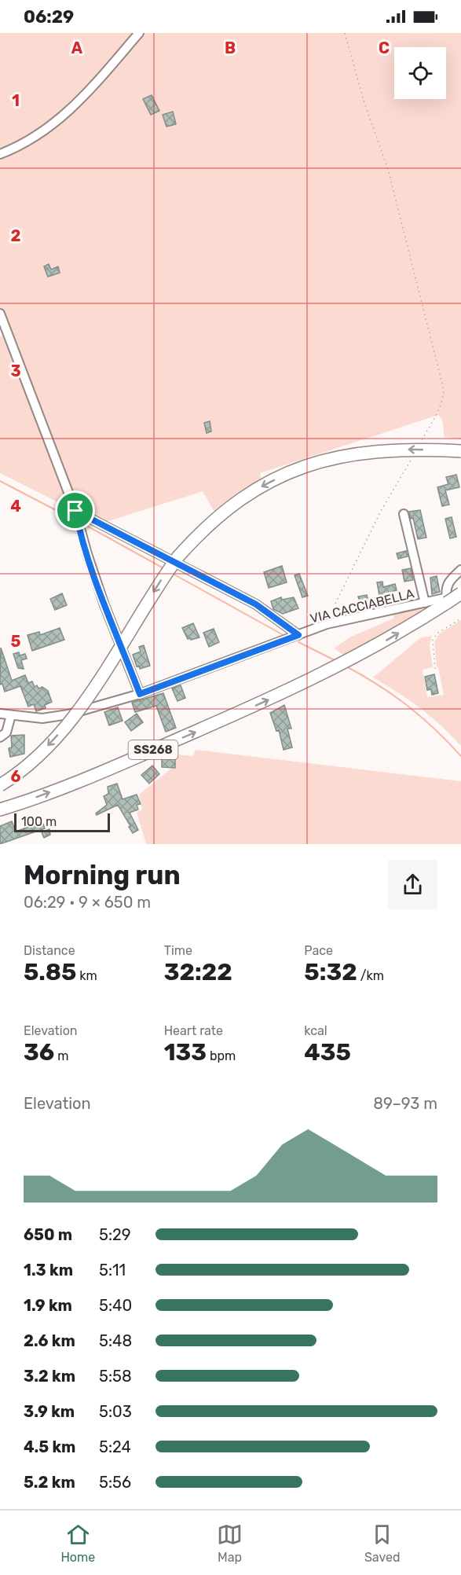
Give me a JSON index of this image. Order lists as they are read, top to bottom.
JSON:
{
  "streets": {
    "highway": ["SS268"],
    "street": ["VIA CACCIABELLA"]
  },
  "crossings": [
    ["VIA CACCIABELLA", "SS268"]
  ],
  "scale_bar": "100 m",
  "page": {
    "status": "06:29",
    "scale": "100 m",
    "heading": ["Morning run", "06:29 · 9 × 650 m"],
    "stats": [
      ["Distance", "5.85 km"],
      ["Time", "32:22"],
      ["Pace", "5:32 /km"],
      ["Elevation", "36 m"],
      ["Heart rate", "133 bpm"],
      ["kcal", "435"]
    ],
    "chart": ["Elevation", "89–93 m"],
    "list": [
      {
        "name": "650 m",
        "note": "5:29"
      },
      {
        "name": "1.3 km",
        "note": "5:11"
      },
      {
        "name": "1.9 km",
        "note": "5:40"
      },
      {
        "name": "2.6 km",
        "note": "5:48"
      },
      {
        "name": "3.2 km",
        "note": "5:58"
      },
      {
        "name": "3.9 km",
        "note": "5:03"
      },
      {
        "name": "4.5 km",
        "note": "5:24"
      },
      {
        "name": "5.2 km",
        "note": "5:56"
      }
    ],
    "tabs": ["Home", "Map", "Saved"]
  },
  "grid": {
    "columns": ["A", "B", "C"],
    "rows": [
      "1",
      "2",
      "3",
      "4",
      "5",
      "6"
    ]
  }
}
